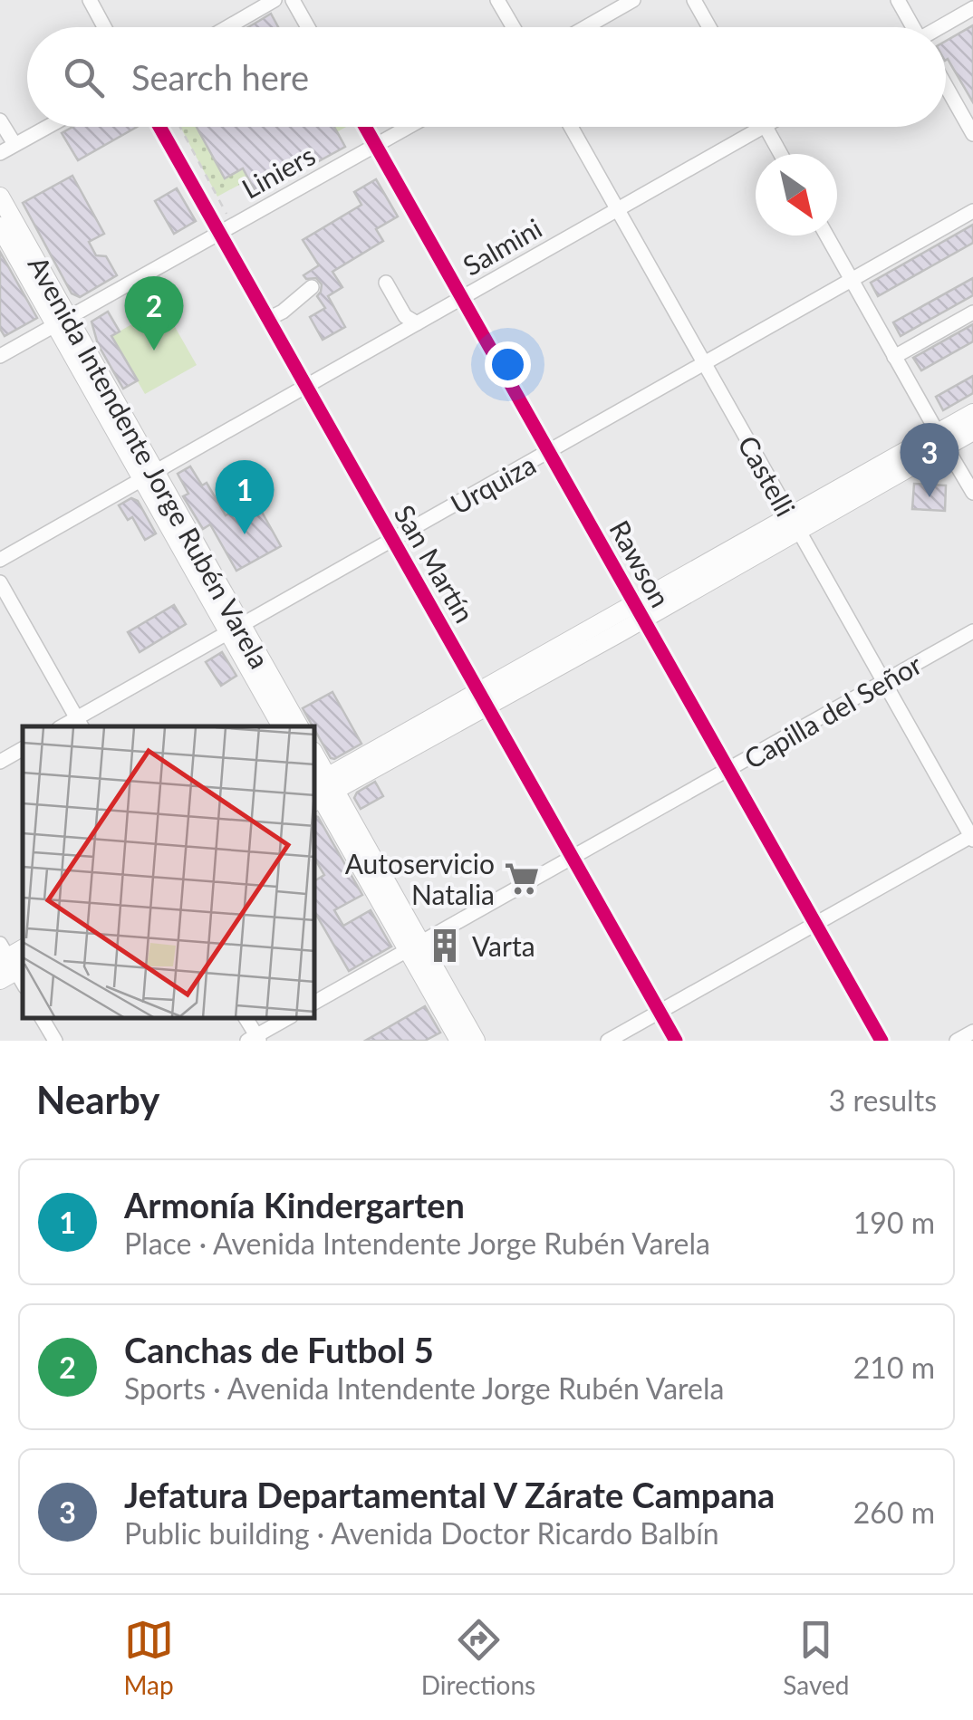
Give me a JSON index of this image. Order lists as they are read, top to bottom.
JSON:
{
  "streets": {
    "main road": ["Avenida Intendente Jorge Rubén Varela"],
    "street": [
      "Liniers",
      "Salmini",
      "Castelli",
      "Urquiza",
      "San Martín",
      "Rawson",
      "Capilla del Señor"
    ]
  },
  "crossings": [
    ["Liniers", "Avenida Intendente Jorge Rubén Varela"],
    ["Liniers", "San Martín"],
    ["Liniers", "Rawson"],
    ["Salmini", "Avenida Intendente Jorge Rubén Varela"],
    ["Salmini", "Castelli"],
    ["Salmini", "San Martín"],
    ["Salmini", "Rawson"],
    ["Avenida Intendente Jorge Rubén Varela", "Urquiza"],
    ["Castelli", "Urquiza"],
    ["Castelli", "Capilla del Señor"],
    ["Urquiza", "San Martín"],
    ["Urquiza", "Rawson"],
    ["San Martín", "Capilla del Señor"],
    ["Rawson", "Capilla del Señor"]
  ],
  "places": {
    "supermarket": ["Autoservicio Natalia"],
    "building": ["Varta"]
  },
  "north": "bottom right",
  "page": {
    "search": "Search here",
    "pins": ["2", "3", "1"],
    "heading": ["Nearby", "3 results"],
    "list": [
      {
        "mark": "1",
        "name": "Armonía Kindergarten",
        "note": "Place · Avenida Intendente Jorge Rubén Varela",
        "value": "190 m"
      },
      {
        "mark": "2",
        "name": "Canchas de Futbol 5",
        "note": "Sports · Avenida Intendente Jorge Rubén Varela",
        "value": "210 m"
      },
      {
        "mark": "3",
        "name": "Jefatura Departamental V Zárate Campana",
        "note": "Public building · Avenida Doctor Ricardo Balbín",
        "value": "260 m"
      }
    ],
    "nav": ["Map", "Directions", "Saved"]
  }
}
